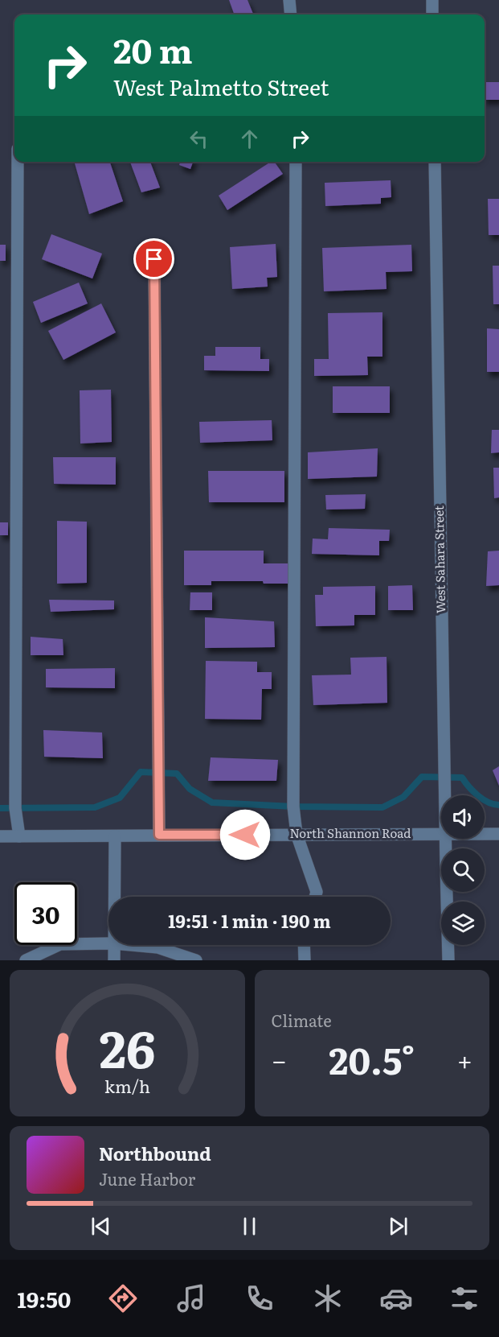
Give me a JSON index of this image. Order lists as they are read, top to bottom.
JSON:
{
  "streets": {
    "street": ["West Sahara Street", "North Shannon Road"]
  },
  "page": {
    "turn": ["20 m", "West Palmetto Street"],
    "limit": "30",
    "trip": "19:51 · 1 min · 190 m",
    "tile": "Climate",
    "heat": ["−", "20.5°", "+"],
    "song": ["Northbound", "June Harbor"],
    "tabs": "19:50",
    "gauge": ["26", "km/h"]
  }
}
